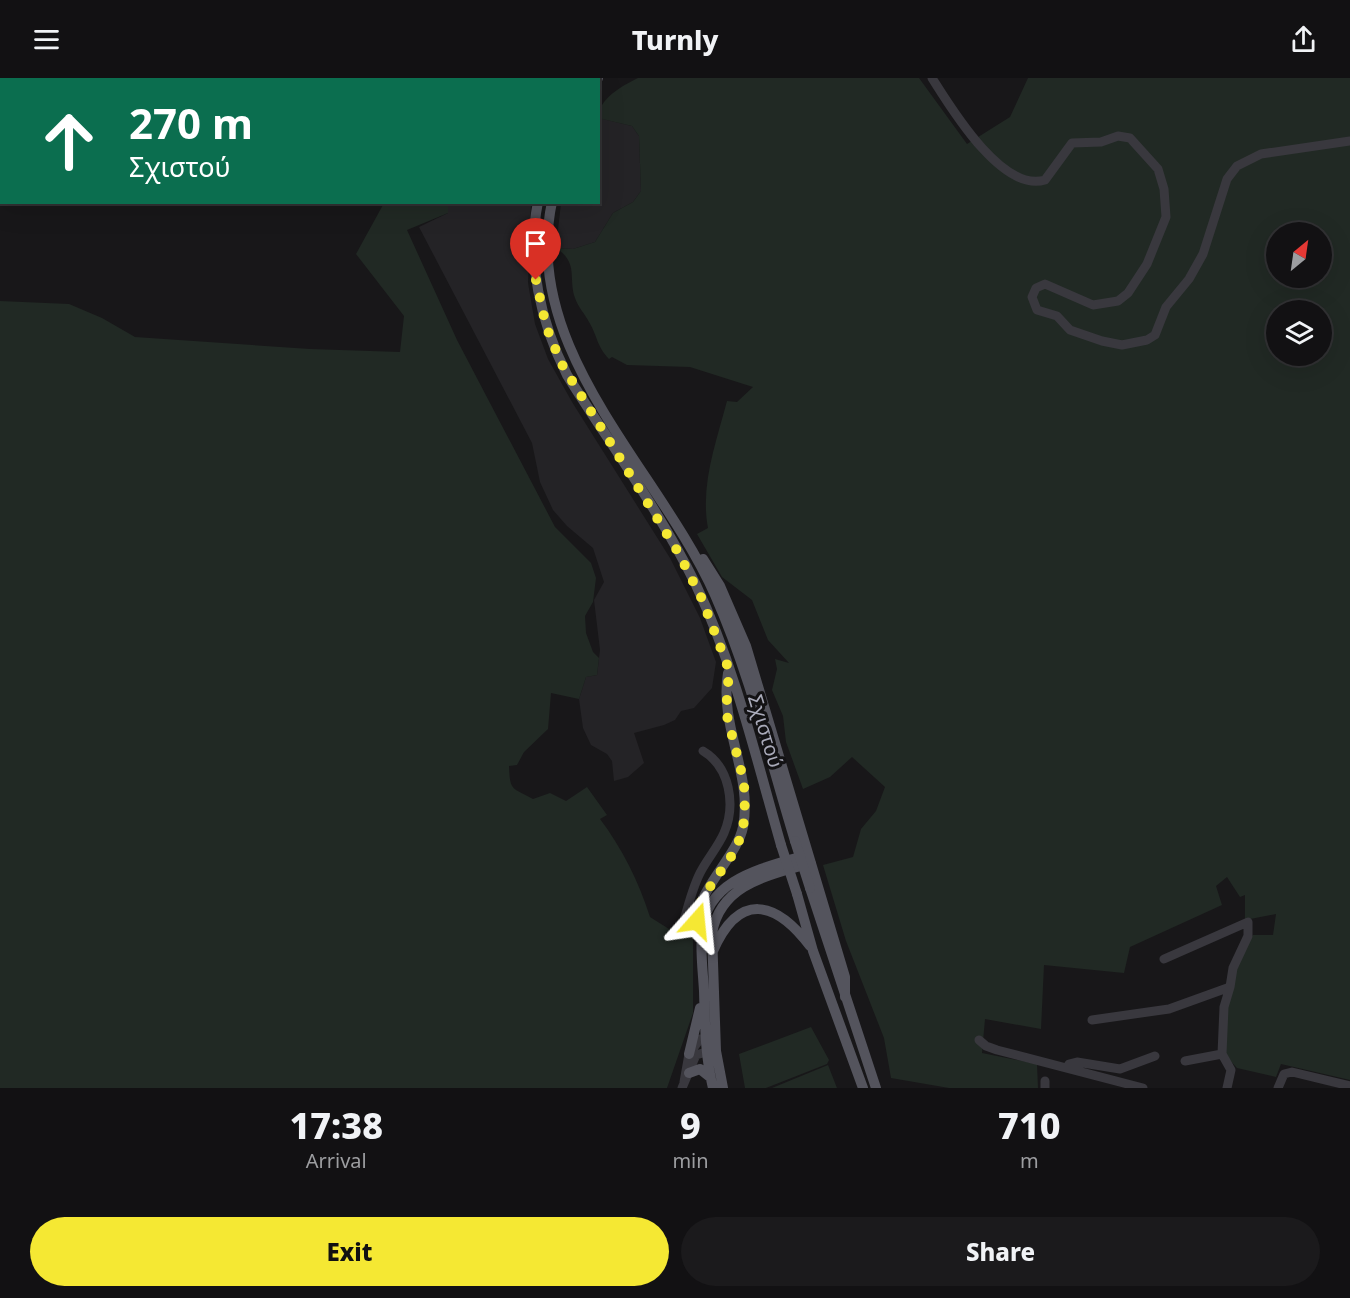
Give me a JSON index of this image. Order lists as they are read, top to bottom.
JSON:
{
  "streets": {
    "main road": ["Σχιστού"]
  },
  "north": "top right",
  "page": {
    "header": "Turnly",
    "turn": ["270 m", "Σχιστού"],
    "eta": [
      "17:38",
      "Arrival",
      "9",
      "min",
      "710",
      "m"
    ],
    "buttons": ["Exit", "Share"]
  }
}
